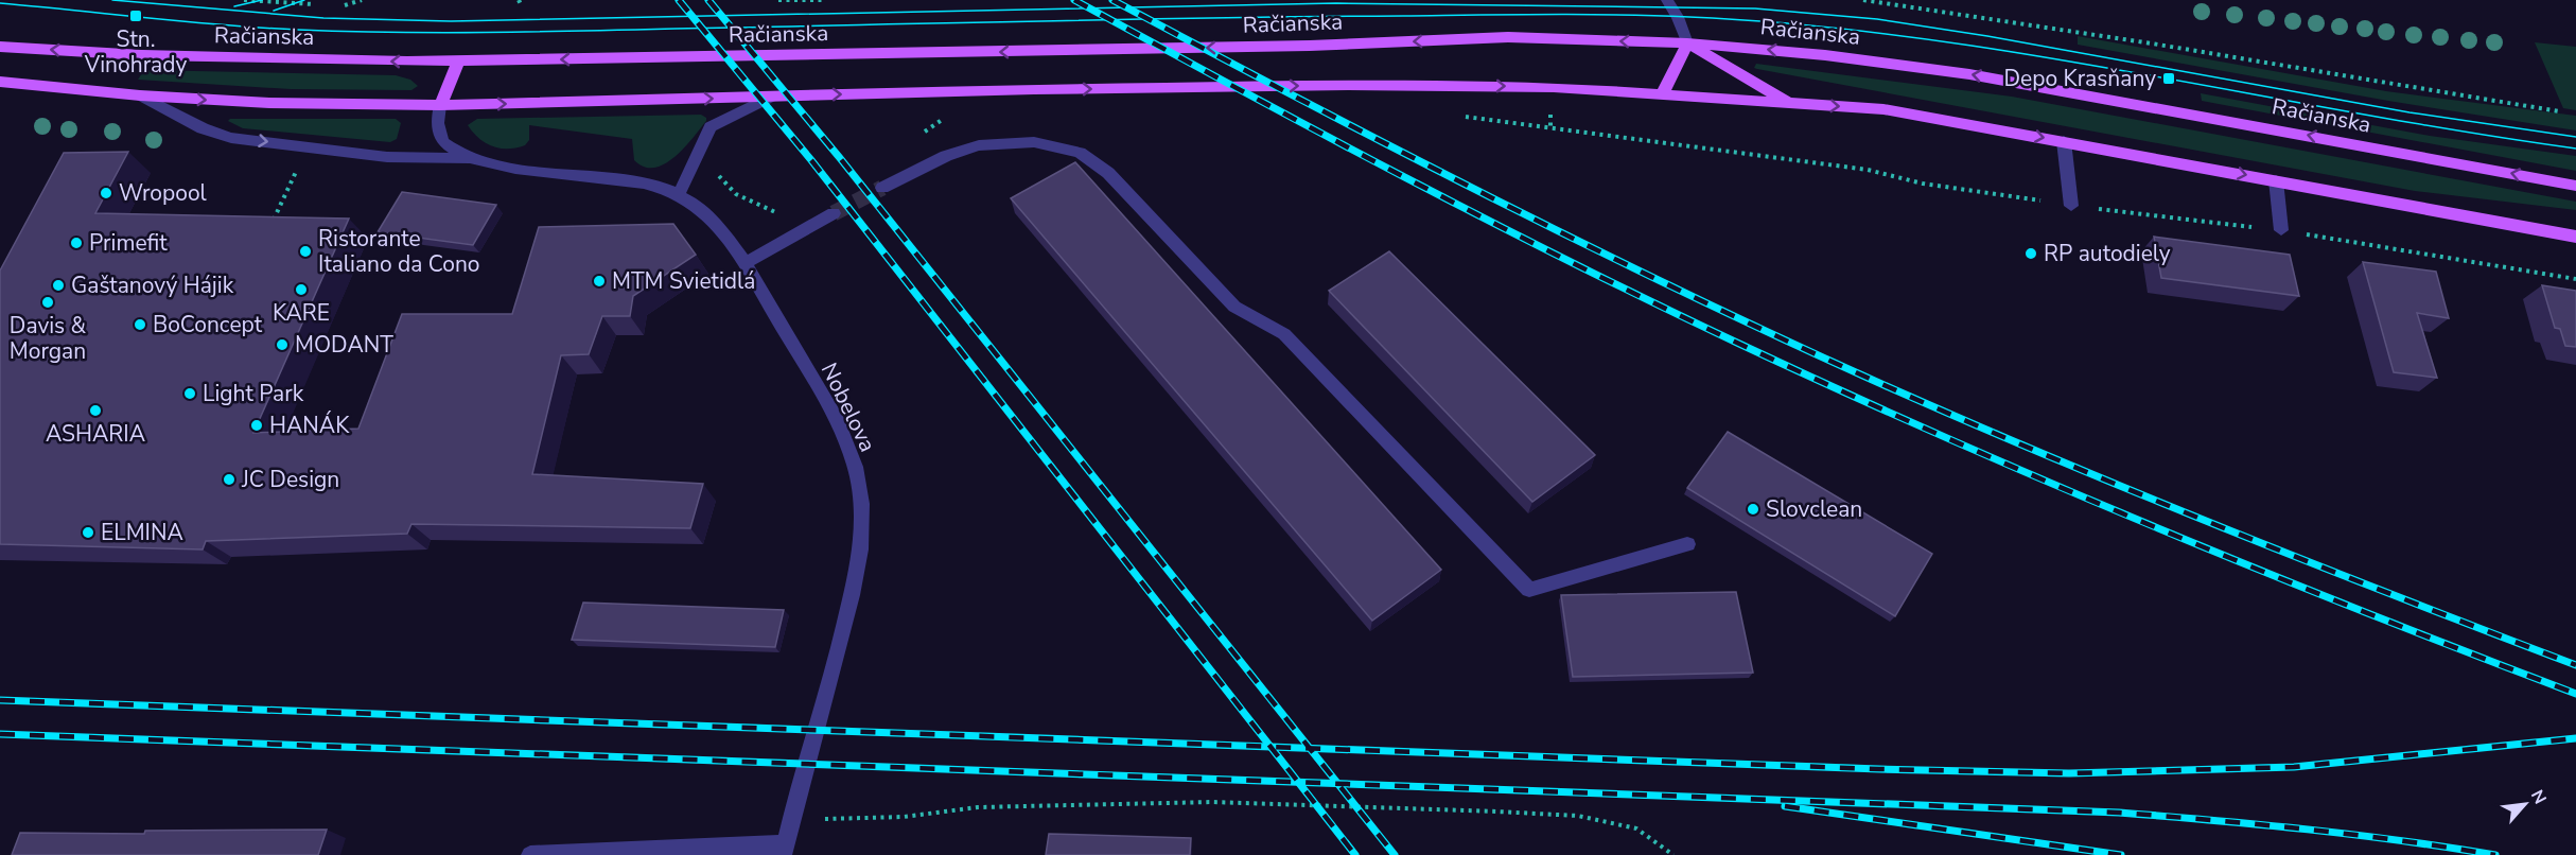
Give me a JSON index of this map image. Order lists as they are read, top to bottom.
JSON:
{
  "streets": {
    "main road": ["Račianska"],
    "street": ["Nobelova"]
  },
  "places": {
    "transit": ["Stn. Vinohrady", "Depo Krasňany"],
    "other": [
      "Wropool",
      "Primefit",
      "Ristorante Italiano da Cono",
      "RP autodiely",
      "MTM Svietidlá",
      "Gaštanový Hájik",
      "KARE",
      "Davis & Morgan",
      "BoConcept",
      "MODANT",
      "Light Park",
      "ASHARIA",
      "HANÁK",
      "JC Design",
      "Slovclean",
      "ELMINA"
    ]
  },
  "north": "top right"
}
